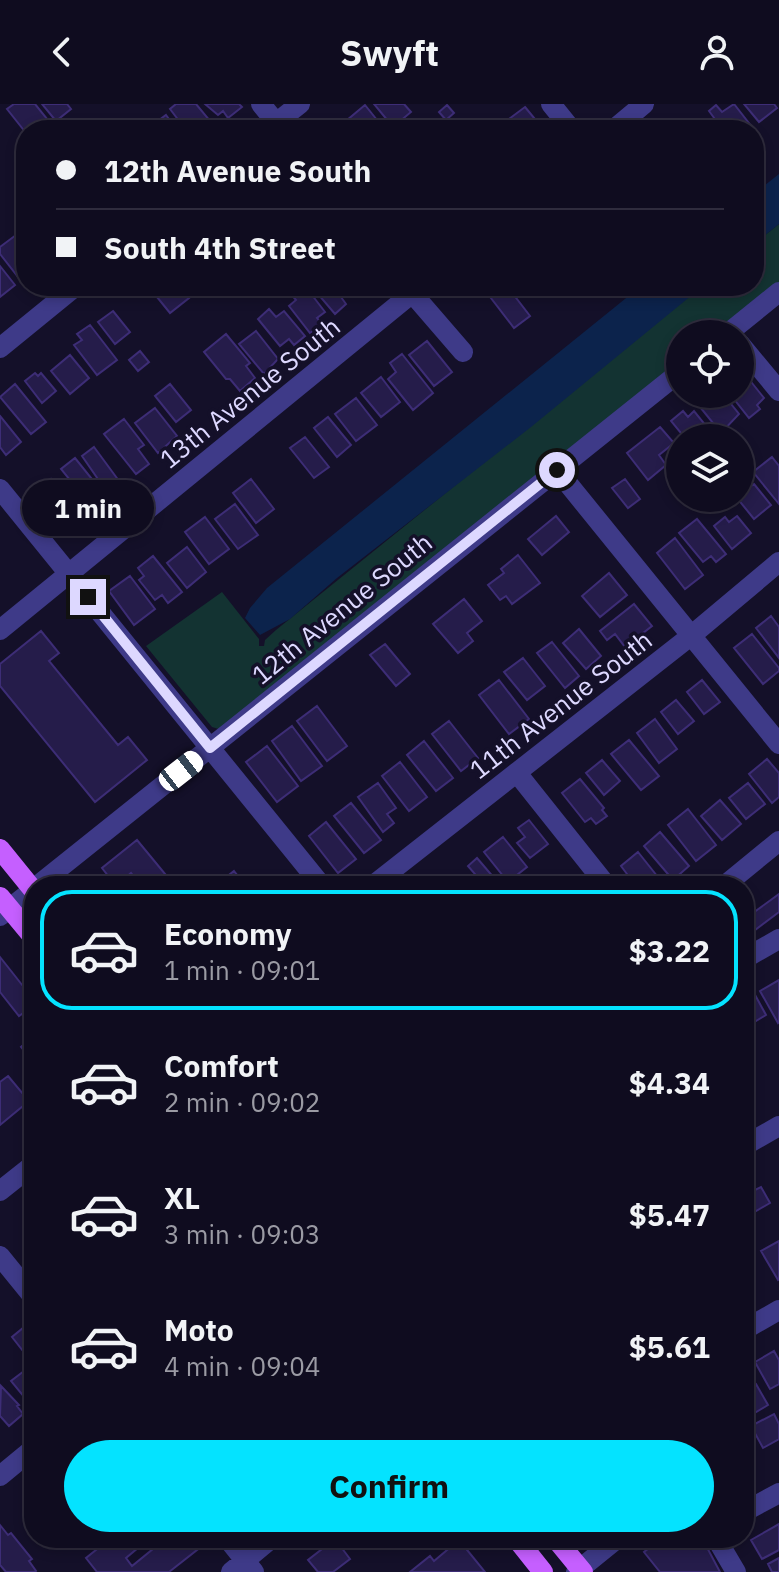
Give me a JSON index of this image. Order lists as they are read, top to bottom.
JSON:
{
  "streets": {
    "street": ["13th Avenue South", "12th Avenue South", "11th Avenue South"]
  },
  "page": {
    "header": "Swyft",
    "banner": ["12th Avenue South", "South 4th Street"],
    "bubble": "1 min",
    "list": [
      {
        "name": "Economy",
        "note": "1 min · 09:01",
        "value": "$3.22"
      },
      {
        "name": "Comfort",
        "note": "2 min · 09:02",
        "value": "$4.34"
      },
      {
        "name": "XL",
        "note": "3 min · 09:03",
        "value": "$5.47"
      },
      {
        "name": "Moto",
        "note": "4 min · 09:04",
        "value": "$5.61"
      }
    ],
    "buttons": "Confirm"
  }
}
